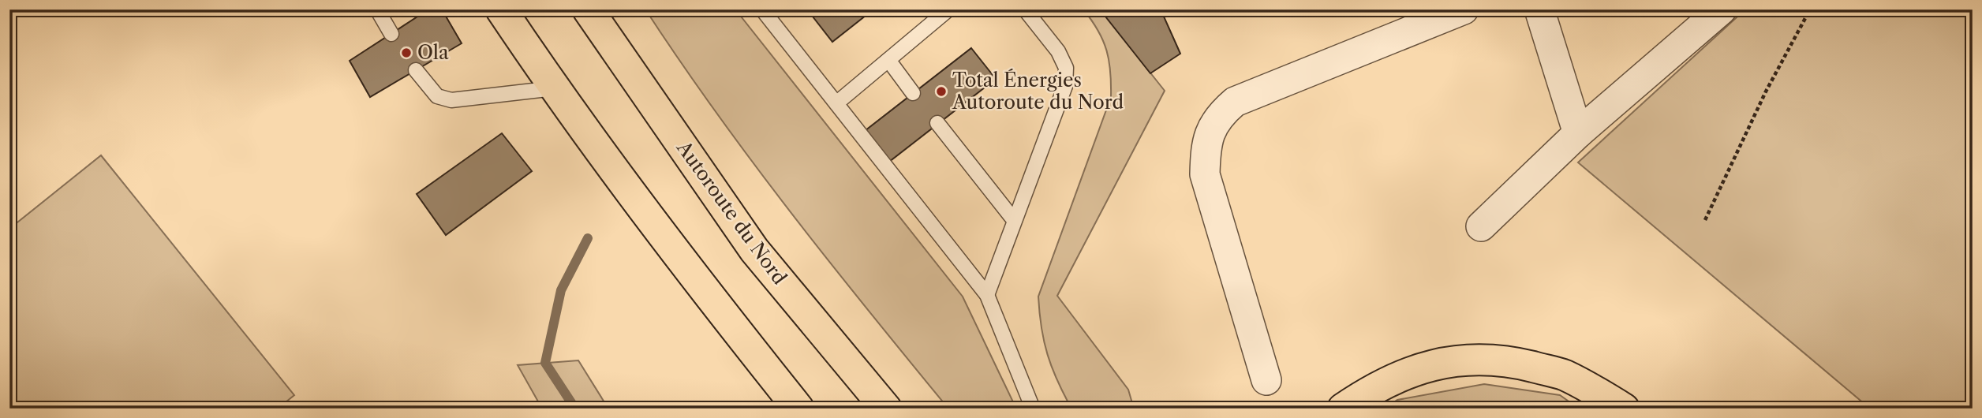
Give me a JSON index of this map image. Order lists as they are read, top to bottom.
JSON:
{
  "streets": {
    "highway": ["Autoroute du Nord"]
  },
  "places": ["Ola", "Total Énergies Autoroute du Nord"]
}
